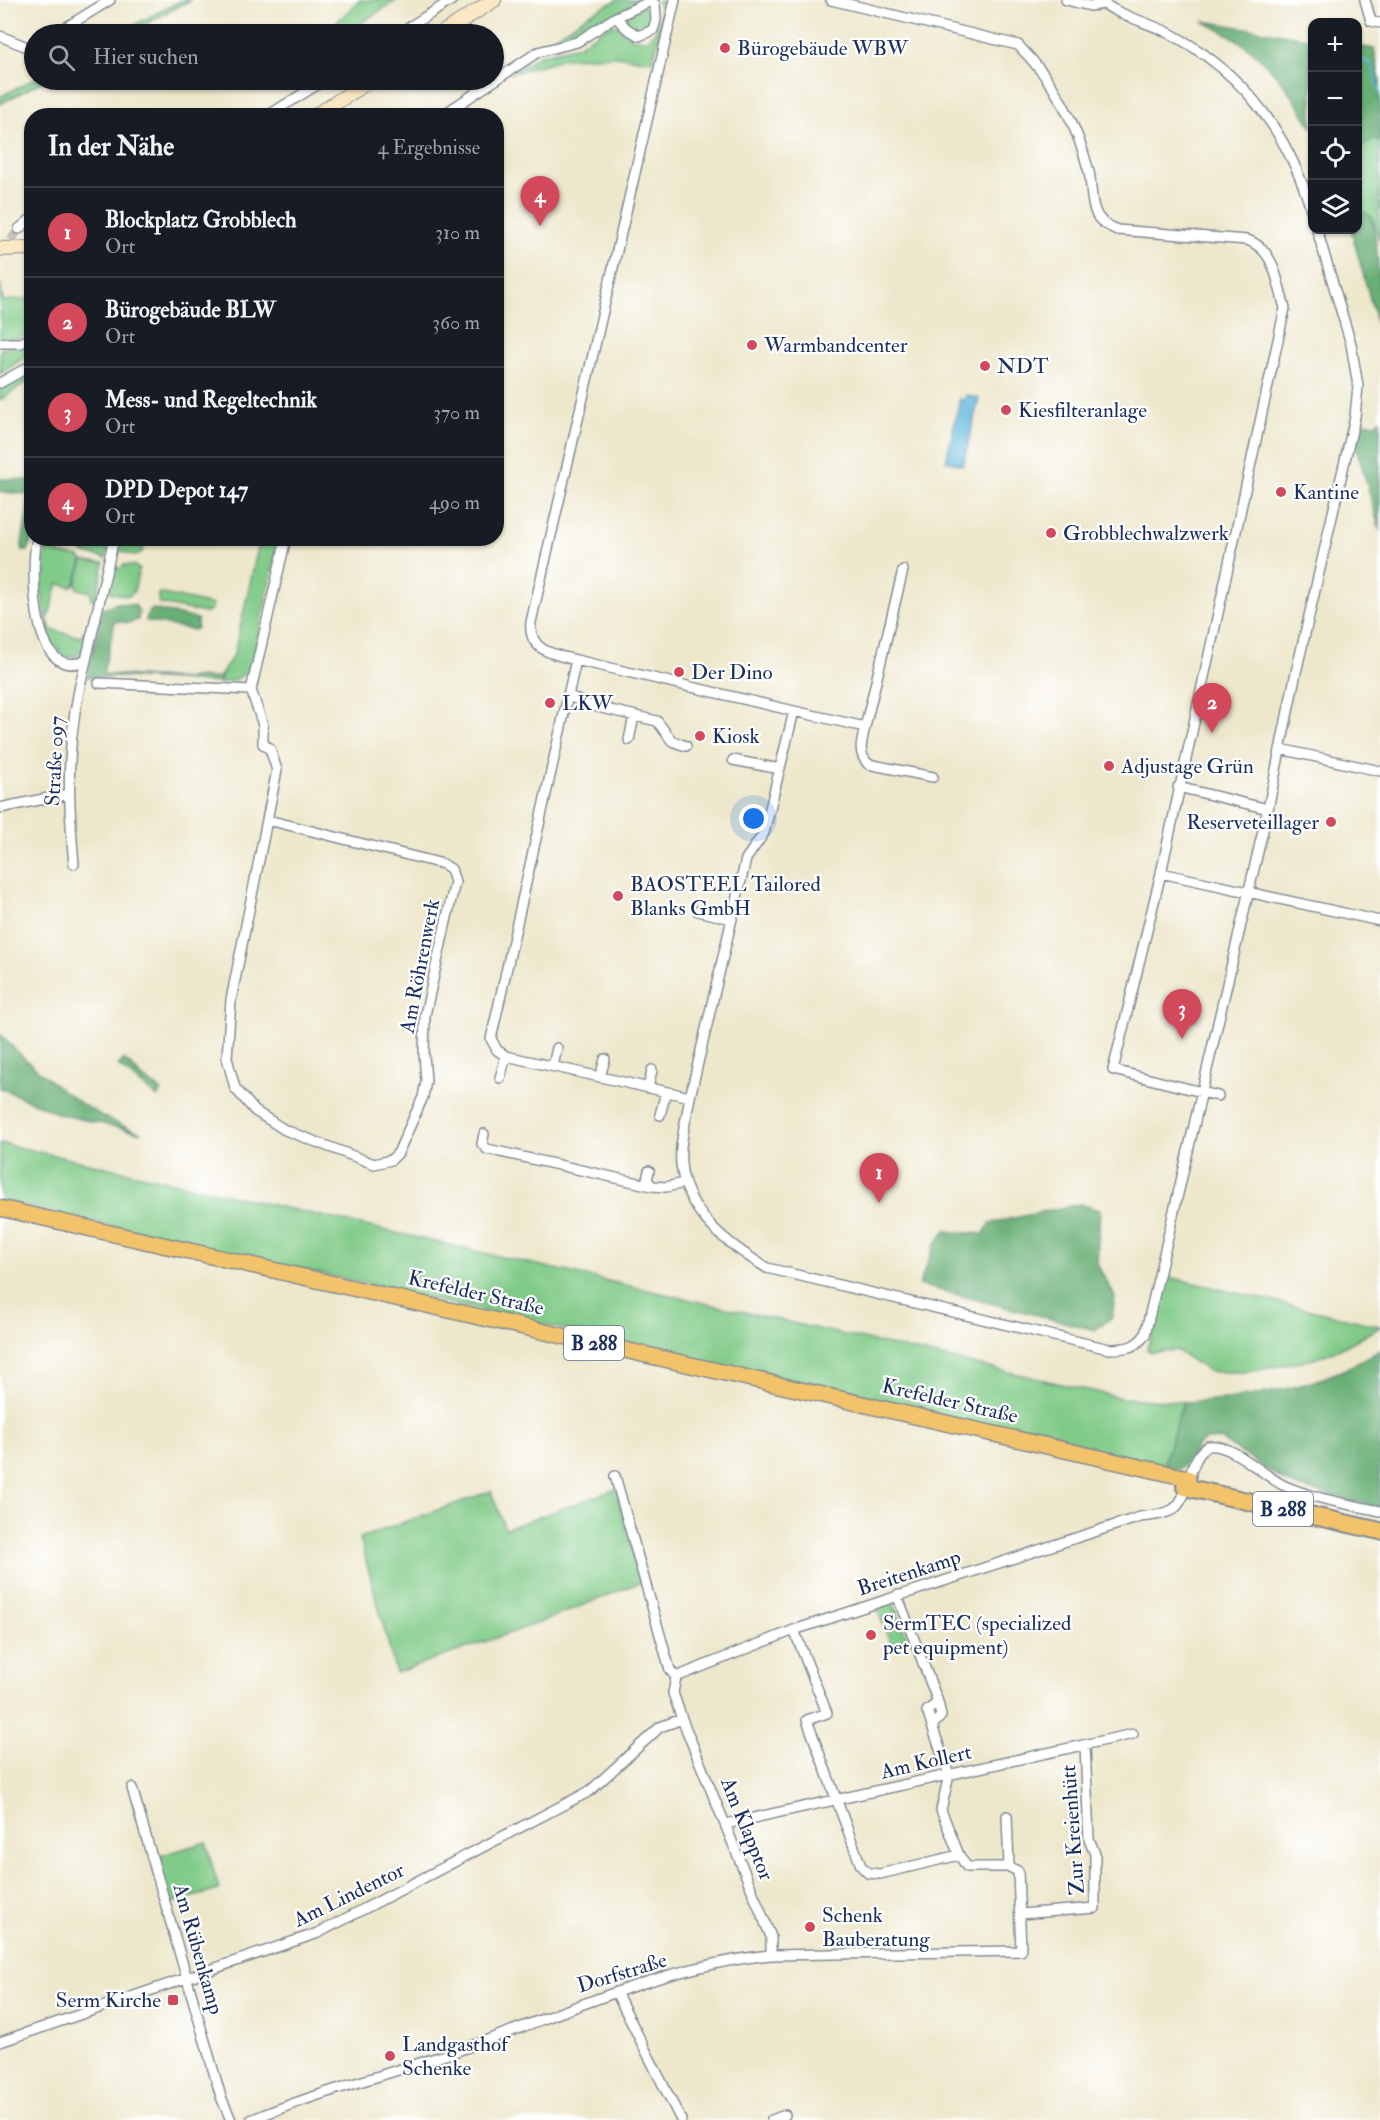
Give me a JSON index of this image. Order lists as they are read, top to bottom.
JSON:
{
  "streets": {
    "highway": ["Krefelder Straße", "B 288"],
    "street": [
      "Straße 097",
      "Am Röhrenwerk",
      "Breitenkamp",
      "Am Kollert",
      "Am Klapptor",
      "Zur Kreienhütt",
      "Am Lindentor",
      "Am Rübenkamp",
      "Dorfstraße"
    ]
  },
  "crossings": [
    ["Krefelder Straße", "Breitenkamp"],
    ["Am Kollert", "Am Klapptor"],
    ["Am Kollert", "Zur Kreienhütt"],
    ["Am Klapptor", "Am Lindentor"],
    ["Am Klapptor", "Dorfstraße"],
    ["Zur Kreienhütt", "Dorfstraße"],
    ["Am Lindentor", "Am Rübenkamp"]
  ],
  "places": {
    "other": [
      "Bürogebäude WBW",
      "Warmbandcenter",
      "NDT",
      "Kiesfilteranlage",
      "Kantine",
      "Grobblechwalzwerk",
      "Der Dino",
      "LKW",
      "Kiosk",
      "Adjustage Grün",
      "Reserveteillager",
      "BAOSTEEL Tailored Blanks GmbH",
      "SermTEC (specialized pet equipment)",
      "Schenk Bauberatung",
      "Landgasthof Schenke"
    ],
    "transit": ["Serm Kirche"]
  },
  "page": {
    "map_buttons": ["+", "−"],
    "search": "Hier suchen",
    "heading": ["In der Nähe", "4 Ergebnisse"],
    "pins": [
      "4",
      "2",
      "3",
      "1"
    ],
    "list": [
      {
        "mark": "1",
        "name": "Blockplatz Grobblech",
        "note": "Ort",
        "value": "310 m"
      },
      {
        "mark": "2",
        "name": "Bürogebäude BLW",
        "note": "Ort",
        "value": "360 m"
      },
      {
        "mark": "3",
        "name": "Mess- und Regeltechnik",
        "note": "Ort",
        "value": "370 m"
      },
      {
        "mark": "4",
        "name": "DPD Depot 147",
        "note": "Ort",
        "value": "490 m"
      }
    ]
  }
}
